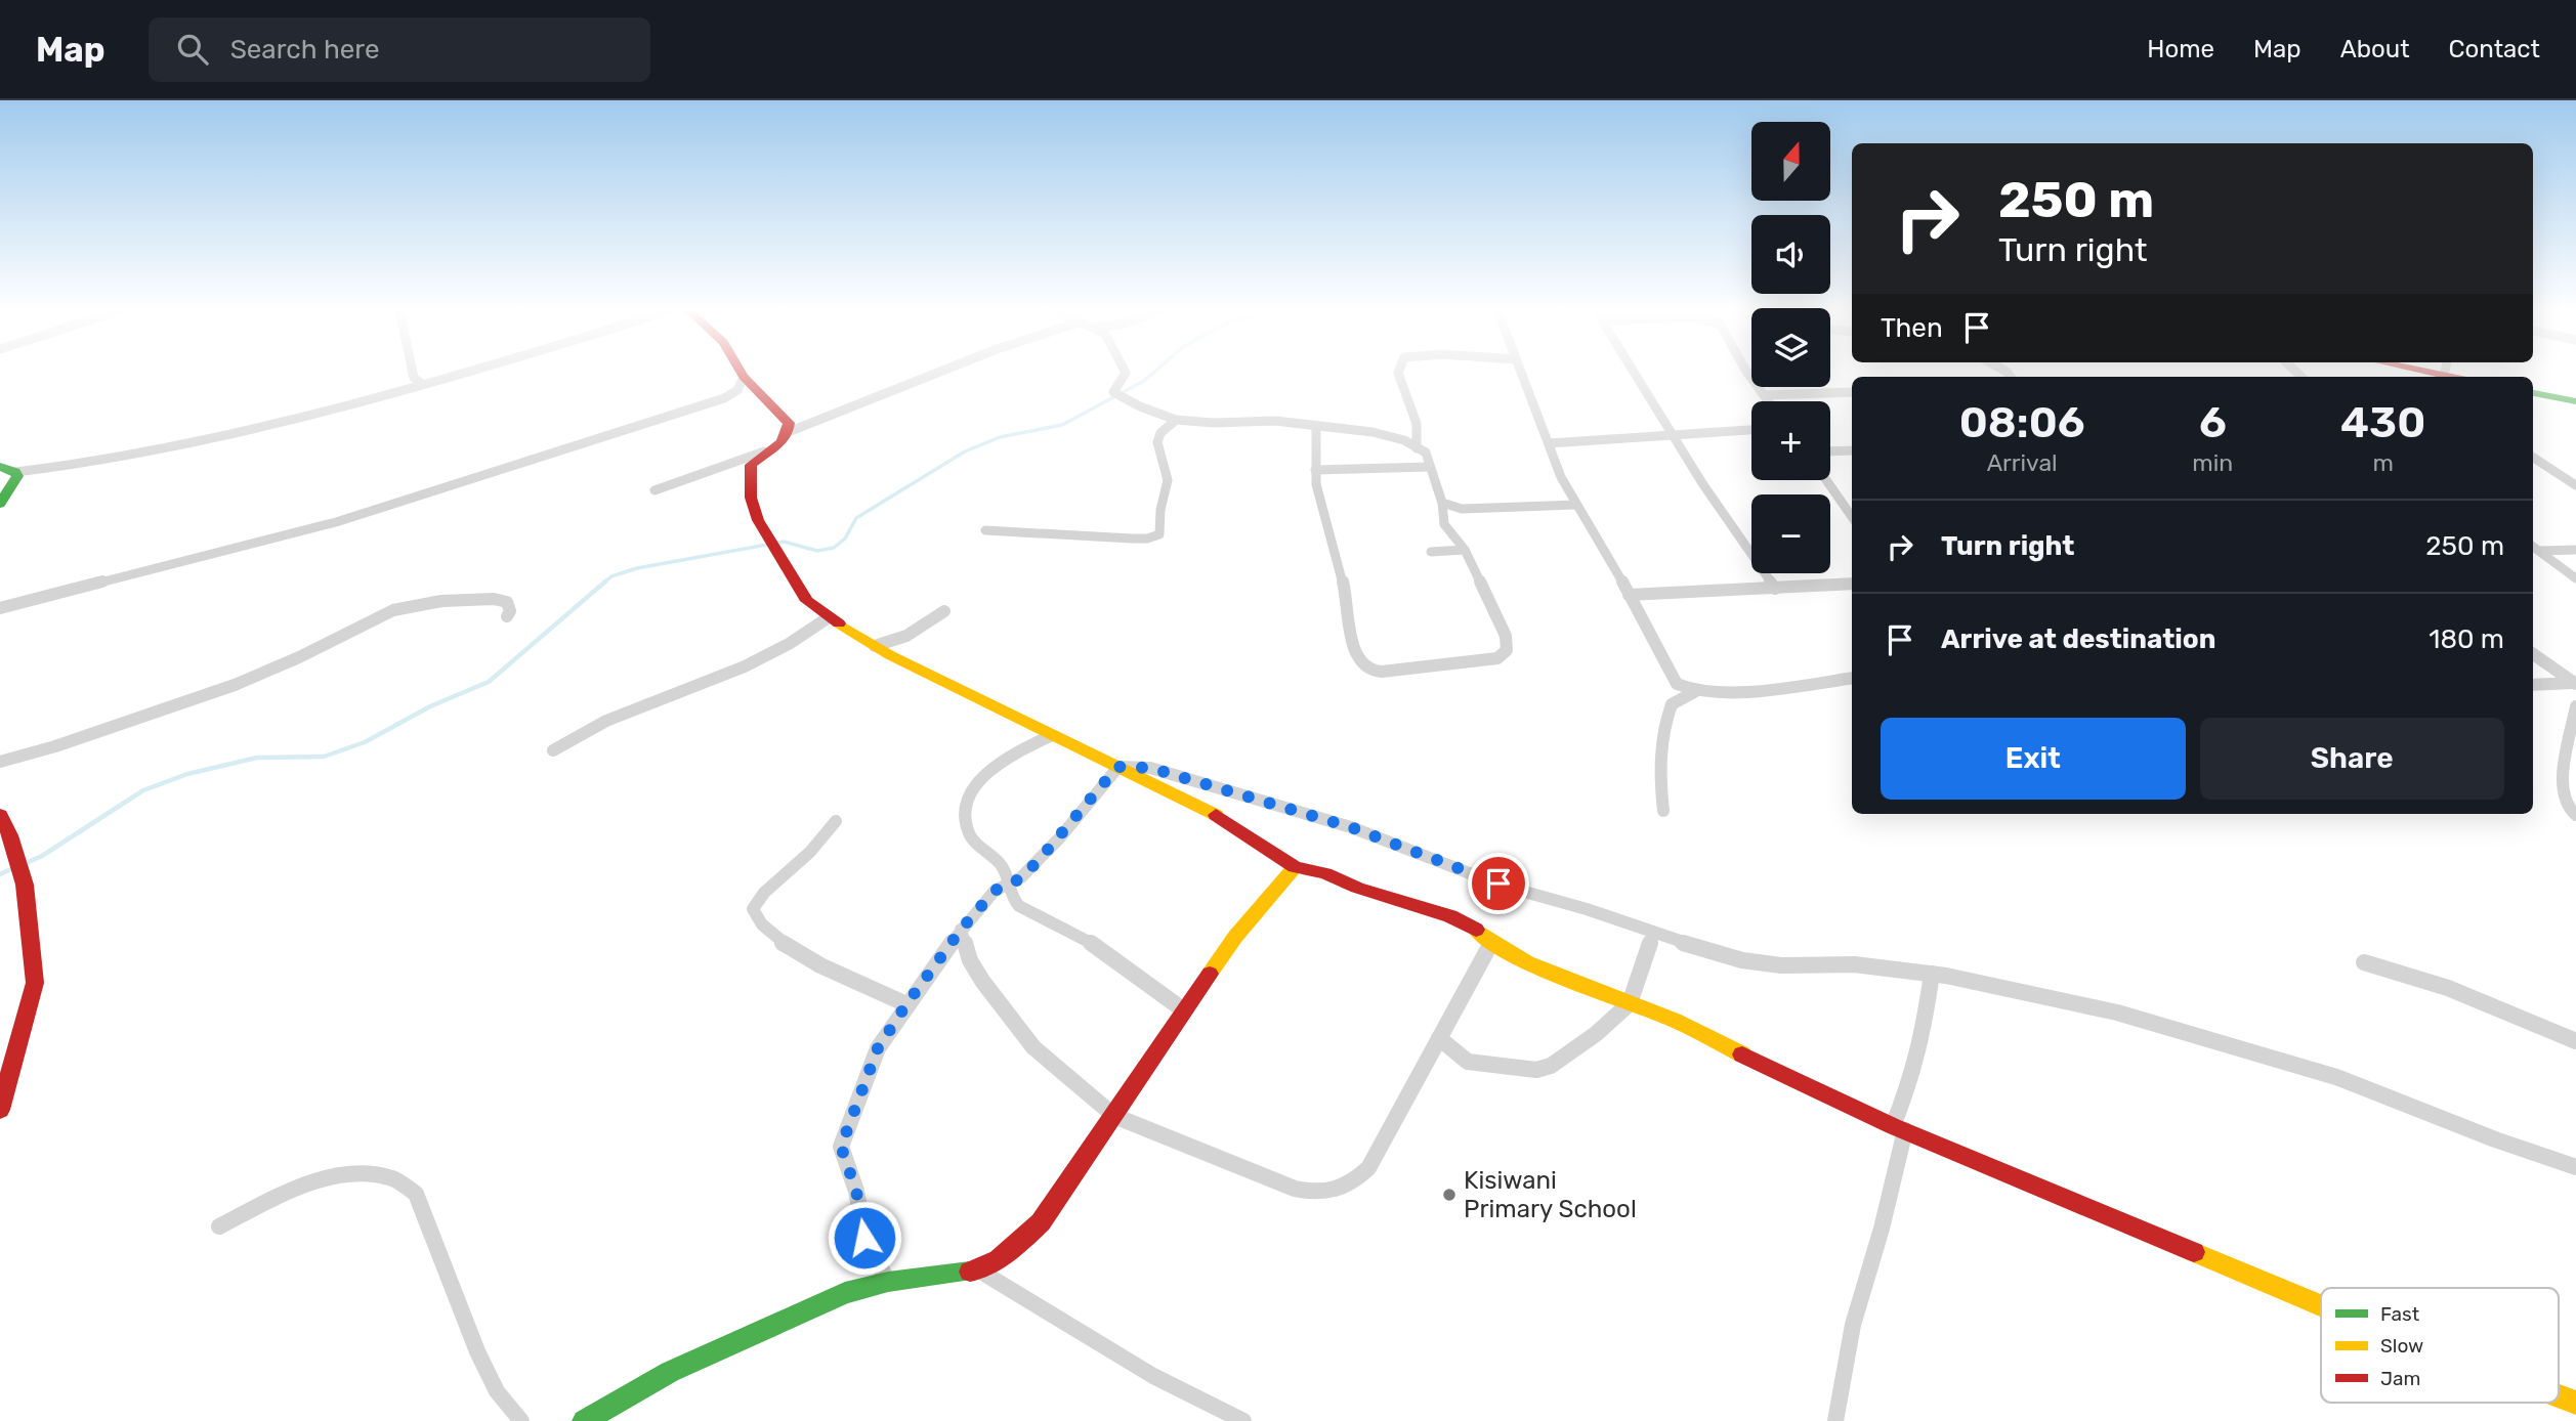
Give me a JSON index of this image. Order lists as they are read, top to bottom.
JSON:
{
  "places": ["Kisiwani Primary School"],
  "legend": ["Fast", "Slow", "Jam"],
  "north": "top",
  "page": {
    "header": "Map",
    "search": "Search here",
    "nav": [
      "Home",
      "Map",
      "About",
      "Contact"
    ],
    "map_buttons": ["+", "−"],
    "turn": ["250 m", "Turn right"],
    "then": "Then",
    "eta": [
      "08:06",
      "Arrival",
      "6",
      "min",
      "430",
      "m"
    ],
    "list": [
      {
        "name": "Turn right",
        "value": "250 m"
      },
      {
        "name": "Arrive at destination",
        "value": "180 m"
      }
    ],
    "buttons": ["Exit", "Share"]
  }
}
